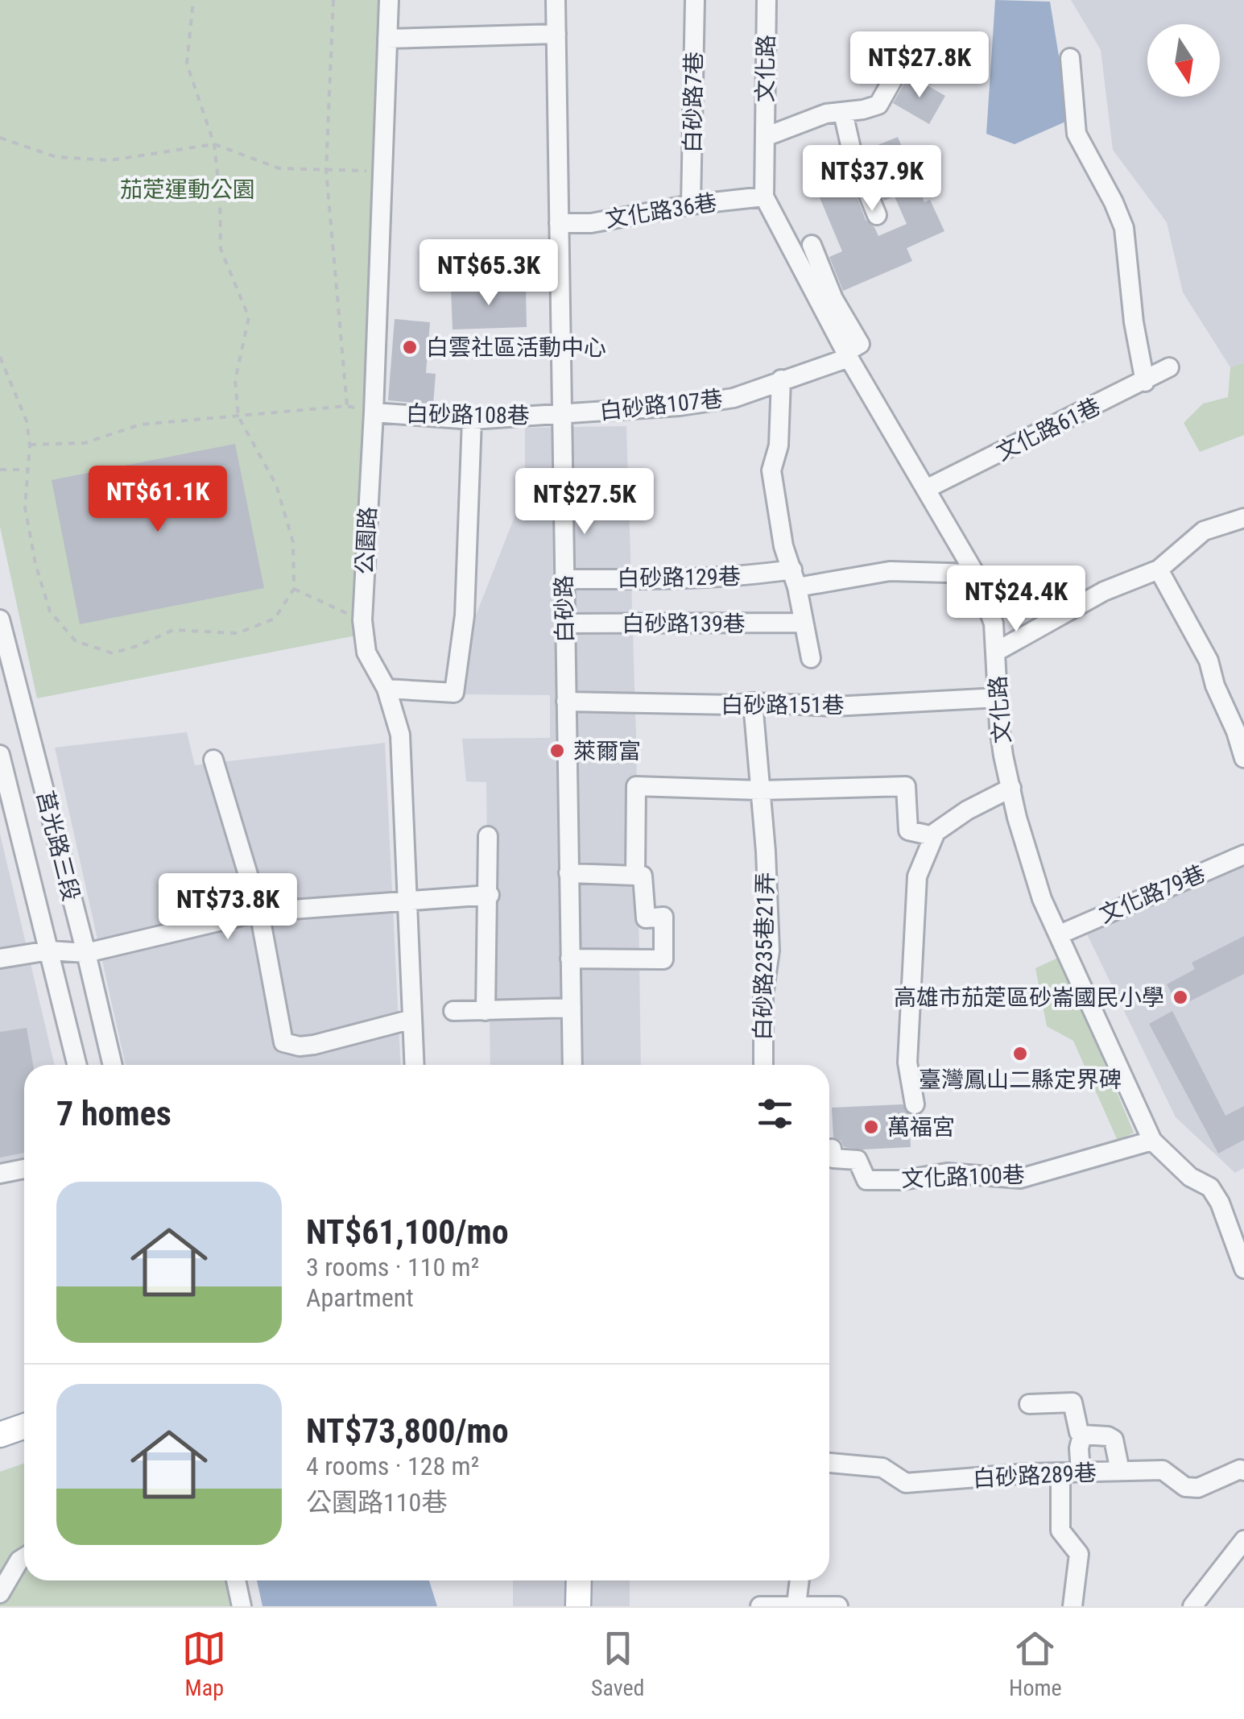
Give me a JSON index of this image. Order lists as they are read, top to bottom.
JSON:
{
  "streets": {
    "street": [
      "文化路",
      "白砂路7巷",
      "文化路36巷",
      "白砂路107巷",
      "白砂路108巷",
      "文化路61巷",
      "公園路",
      "白砂路129巷",
      "白砂路",
      "白砂路139巷",
      "白砂路151巷",
      "莒光路三段",
      "文化路79巷",
      "白砂路235巷21弄",
      "文化路100巷",
      "白砂路289巷"
    ]
  },
  "crossings": [
    ["文化路", "文化路36巷"],
    ["文化路", "白砂路107巷"],
    ["文化路", "文化路61巷"],
    ["文化路", "白砂路151巷"],
    ["文化路", "文化路79巷"],
    ["文化路", "文化路100巷"],
    ["白砂路7巷", "文化路36巷"],
    ["文化路36巷", "白砂路"],
    ["白砂路107巷", "白砂路108巷"],
    ["白砂路107巷", "白砂路"],
    ["白砂路108巷", "公園路"],
    ["白砂路108巷", "白砂路"],
    ["白砂路129巷", "白砂路"],
    ["白砂路", "白砂路139巷"],
    ["白砂路", "白砂路151巷"],
    ["白砂路151巷", "白砂路235巷21弄"]
  ],
  "parks": ["茄萣運動公園"],
  "places": [
    "白雲社區活動中心",
    "萊爾富",
    "高雄市茄萣區砂崙國民小學",
    "臺灣鳳山二縣定界碑",
    "萬福宮"
  ],
  "north": "bottom",
  "page": {
    "price": [
      "NT$27.8K",
      "NT$37.9K",
      "NT$65.3K",
      "NT$61.1K",
      "NT$27.5K",
      "NT$24.4K",
      "NT$73.8K"
    ],
    "heading": "7 homes",
    "list": [
      {
        "name": "NT$61,100/mo",
        "note": "3 rooms · 110 m² · Apartment"
      },
      {
        "name": "NT$73,800/mo",
        "note": "4 rooms · 128 m² · 公園路110巷"
      }
    ],
    "tabs": ["Map", "Saved", "Home"]
  }
}
